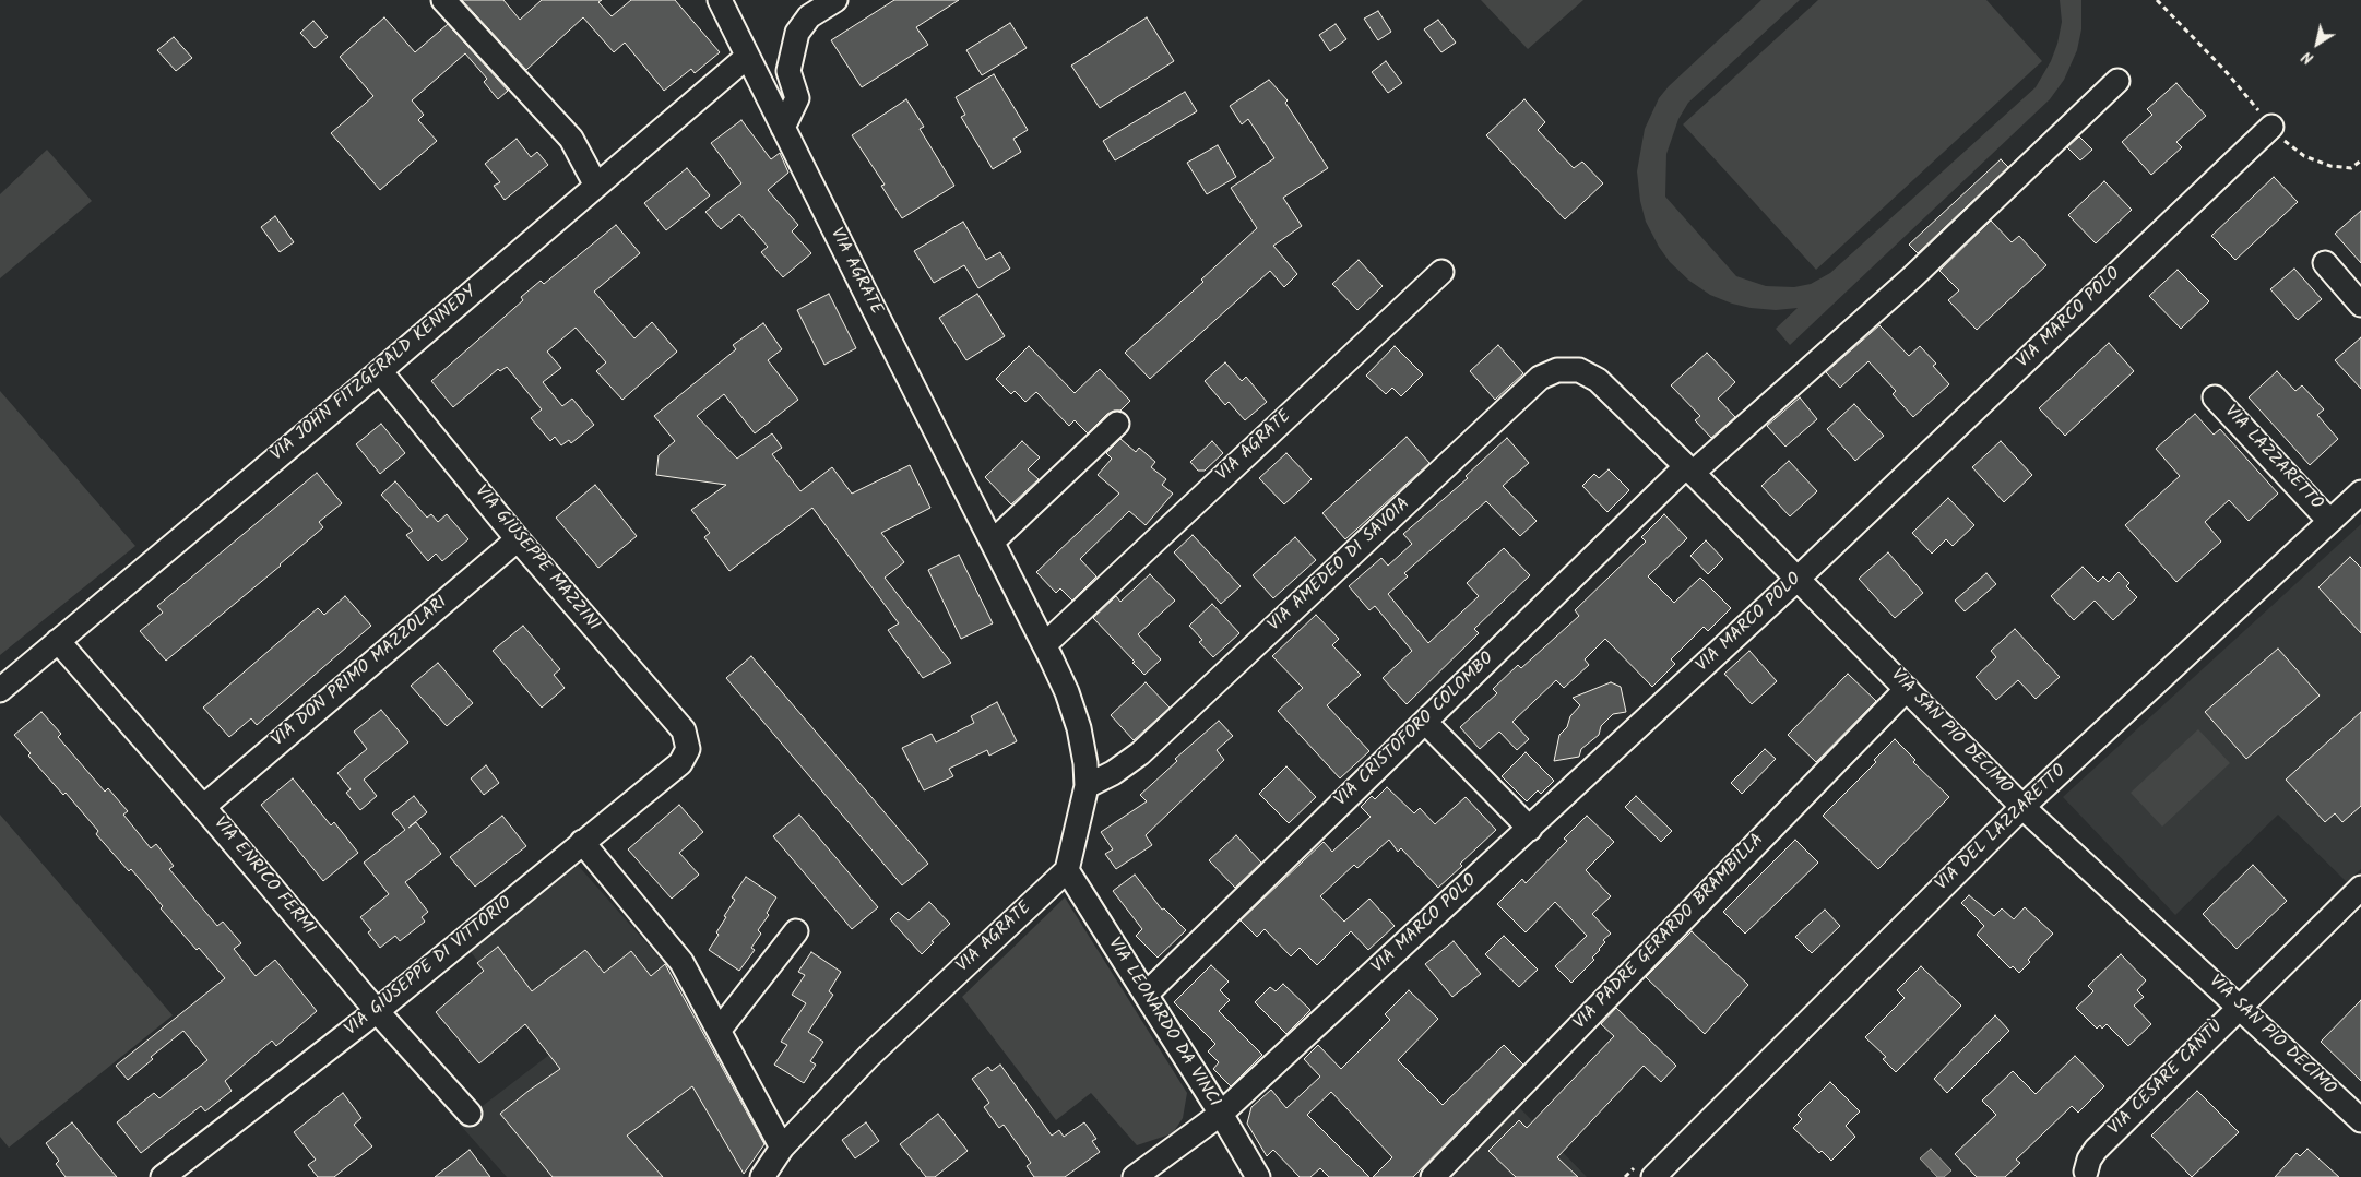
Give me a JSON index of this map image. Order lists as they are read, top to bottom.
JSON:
{
  "streets": {
    "street": [
      "VIA AGRATE",
      "VIA MARCO POLO",
      "VIA JOHN FITZGERALD KENNEDY",
      "VIA LAZZARETTO",
      "VIA GIUSEPPE MAZZINI",
      "VIA AMEDEO DI SAVOIA",
      "VIA DON PRIMO MAZZOLARI",
      "VIA CRISTOFORO COLOMBO",
      "VIA SAN PIO DECIMO",
      "VIA DEL LAZZARETTO",
      "VIA ENRICO FERMI",
      "VIA PADRE GERARDO BRAMBILLA",
      "VIA GIUSEPPE DI VITTORIO",
      "VIA LEONARDO DA VINCI",
      "VIA CESARE CANTÙ"
    ]
  },
  "crossings": [
    ["VIA AGRATE", "VIA JOHN FITZGERALD KENNEDY"],
    ["VIA AGRATE", "VIA AMEDEO DI SAVOIA"],
    ["VIA AGRATE", "VIA LEONARDO DA VINCI"],
    ["VIA MARCO POLO", "VIA SAN PIO DECIMO"],
    ["VIA MARCO POLO", "VIA LEONARDO DA VINCI"],
    ["VIA JOHN FITZGERALD KENNEDY", "VIA GIUSEPPE MAZZINI"],
    ["VIA JOHN FITZGERALD KENNEDY", "VIA ENRICO FERMI"],
    ["VIA LAZZARETTO", "VIA DEL LAZZARETTO"],
    ["VIA GIUSEPPE MAZZINI", "VIA DON PRIMO MAZZOLARI"],
    ["VIA GIUSEPPE MAZZINI", "VIA GIUSEPPE DI VITTORIO"],
    ["VIA AMEDEO DI SAVOIA", "VIA SAN PIO DECIMO"],
    ["VIA DON PRIMO MAZZOLARI", "VIA ENRICO FERMI"],
    ["VIA CRISTOFORO COLOMBO", "VIA SAN PIO DECIMO"],
    ["VIA CRISTOFORO COLOMBO", "VIA LEONARDO DA VINCI"],
    ["VIA SAN PIO DECIMO", "VIA DEL LAZZARETTO"],
    ["VIA SAN PIO DECIMO", "VIA PADRE GERARDO BRAMBILLA"],
    ["VIA SAN PIO DECIMO", "VIA CESARE CANTÙ"],
    ["VIA ENRICO FERMI", "VIA GIUSEPPE DI VITTORIO"]
  ],
  "north": "bottom left"
}
